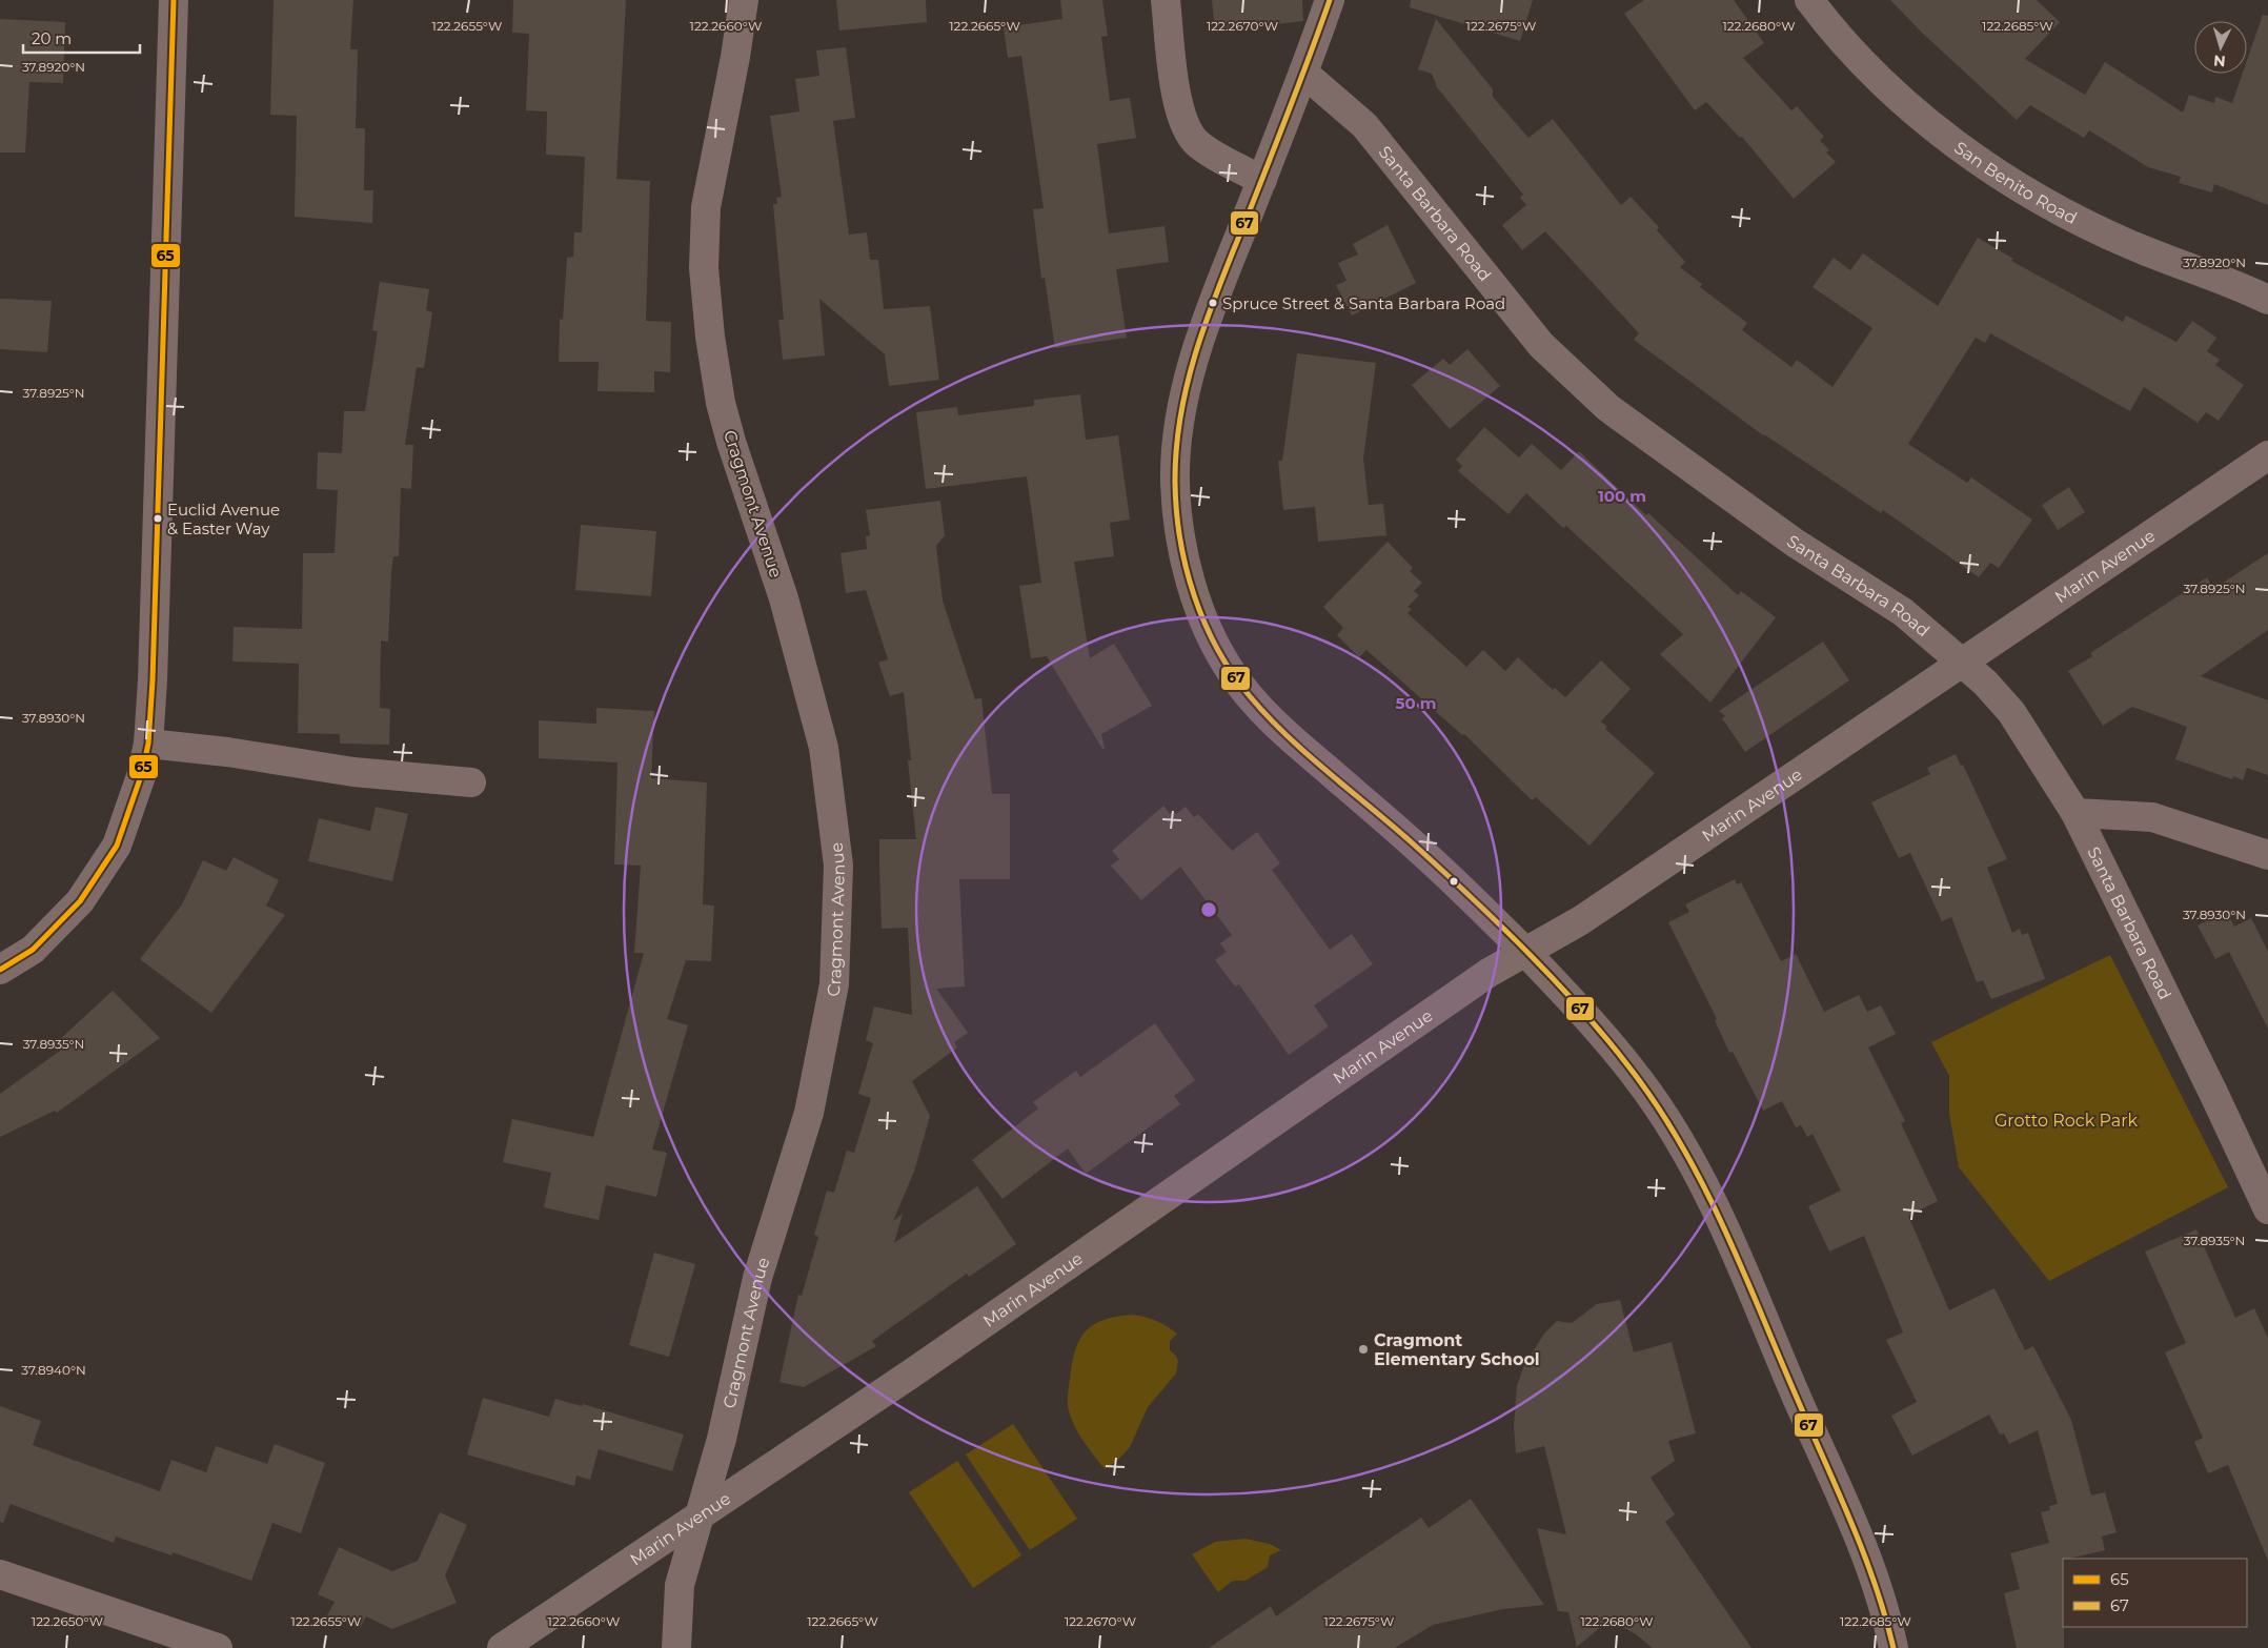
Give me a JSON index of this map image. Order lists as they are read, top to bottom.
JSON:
{
  "streets": {
    "street": [
      "San Benito Road",
      "Santa Barbara Road",
      "Cragmont Avenue",
      "Marin Avenue"
    ]
  },
  "crossings": [
    ["Santa Barbara Road", "Marin Avenue"],
    ["Cragmont Avenue", "Marin Avenue"]
  ],
  "parks": ["Grotto Rock Park"],
  "places": ["Spruce Street & Santa Barbara Road", "Euclid Avenue & Easter Way", "Cragmont Elementary School"],
  "lines": ["transit line 65", "transit line 67"],
  "legend": ["65", "67"],
  "scale_bar": "20 m",
  "north": "bottom",
  "coordinates": [
    "122.2655°W",
    "122.2660°W",
    "122.2665°W",
    "122.2670°W",
    "122.2675°W",
    "122.2680°W",
    "122.2685°W",
    "37.8920°N",
    "37.8925°N",
    "37.8930°N",
    "37.8935°N",
    "37.8940°N",
    "122.2650°W"
  ],
  "rings": ["100 m", "50 m"]
}
